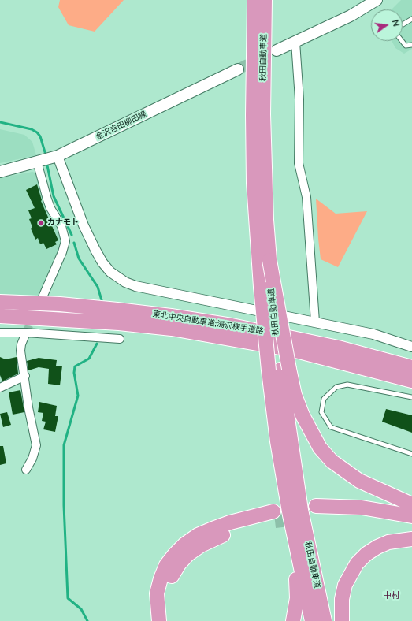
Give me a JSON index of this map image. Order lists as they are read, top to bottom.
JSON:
{
  "streets": {
    "highway": ["秋田自動車道", "東北中央自動車道;湯沢横手道路"],
    "main road": ["金沢吉田柳田線"]
  },
  "districts": ["中村"],
  "places": ["カナモト"],
  "north": "right"
}
